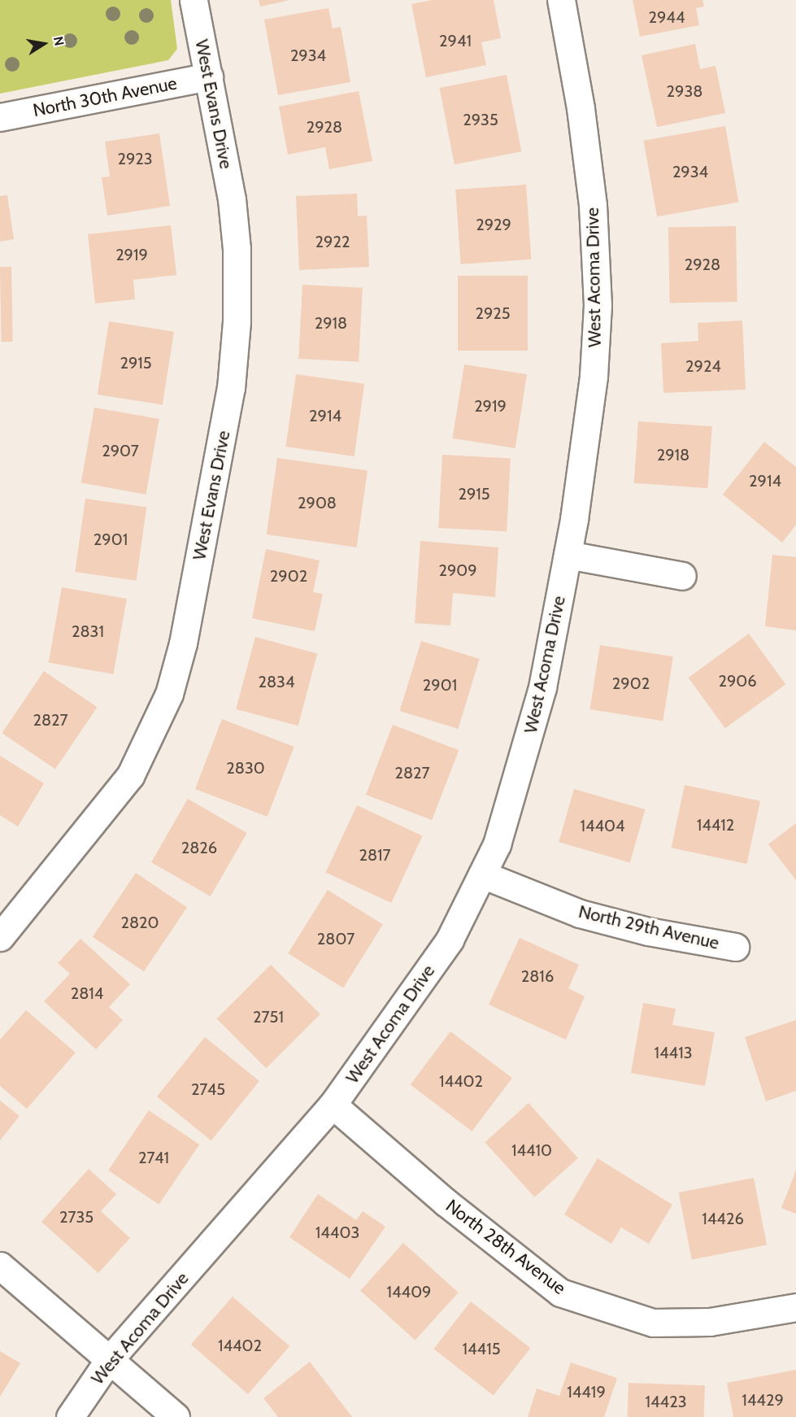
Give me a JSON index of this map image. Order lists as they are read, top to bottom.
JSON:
{
  "streets": {
    "street": [
      "North 30th Avenue",
      "West Evans Drive",
      "West Acoma Drive",
      "North 29th Avenue",
      "North 28th Avenue"
    ]
  },
  "crossings": [
    ["North 30th Avenue", "West Evans Drive"],
    ["West Acoma Drive", "North 29th Avenue"],
    ["West Acoma Drive", "North 28th Avenue"]
  ],
  "house_numbers": [
    "2944",
    "2941",
    "2934",
    "2938",
    "2935",
    "2928",
    "2923",
    "2934",
    "2929",
    "2922",
    "2919",
    "2928",
    "2925",
    "2918",
    "2915",
    "2924",
    "2919",
    "2914",
    "2907",
    "2918",
    "2914",
    "2915",
    "2908",
    "2901",
    "2909",
    "2902",
    "2831",
    "2906",
    "2834",
    "2902",
    "2901",
    "2827",
    "2830",
    "2827",
    "14412",
    "14404",
    "2826",
    "2817",
    "2820",
    "2807",
    "2816",
    "2814",
    "2751",
    "14413",
    "14402",
    "2745",
    "14410",
    "2741",
    "2735",
    "14426",
    "14403",
    "14409",
    "14402",
    "14415",
    "14419",
    "14429",
    "14423"
  ],
  "north": "right"
}
